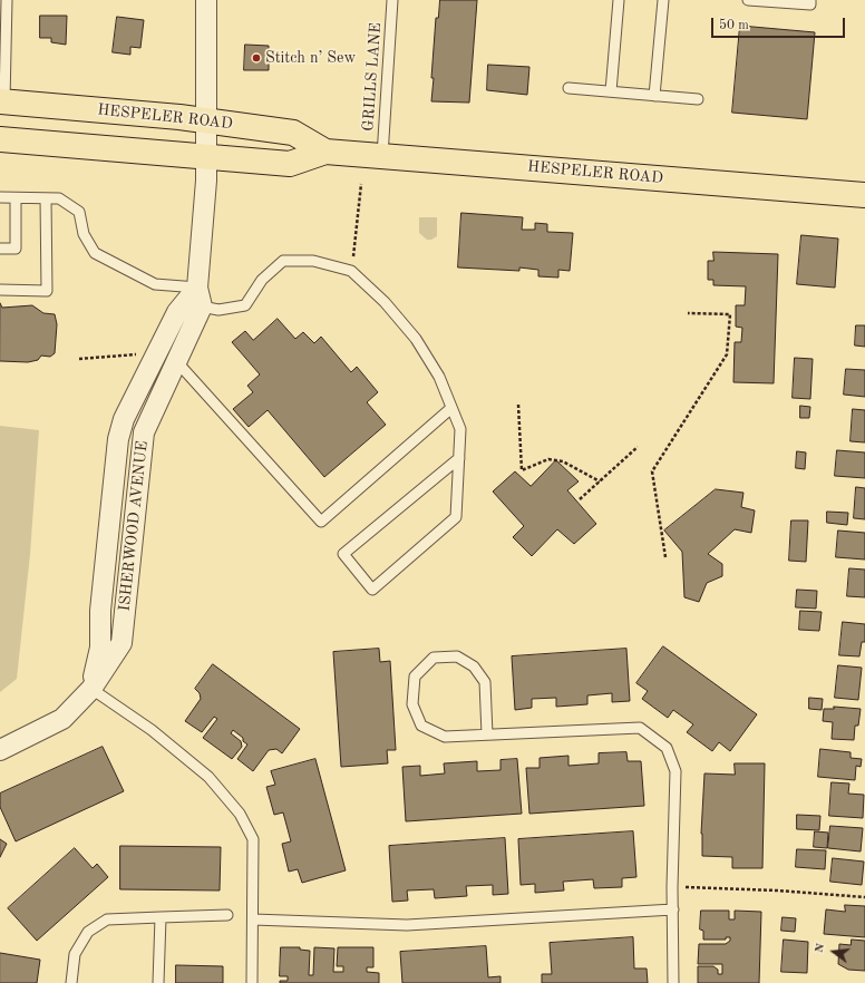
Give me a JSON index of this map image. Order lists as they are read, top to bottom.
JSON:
{
  "streets": {
    "main road": ["HESPELER ROAD"],
    "street": ["ISHERWOOD AVENUE"],
    "lane": ["GRILLS LANE"]
  },
  "crossings": [
    ["GRILLS LANE", "HESPELER ROAD"],
    ["HESPELER ROAD", "ISHERWOOD AVENUE"]
  ],
  "places": ["Stitch n’ Sew"],
  "scale_bar": "50 m",
  "north": "left"
}
